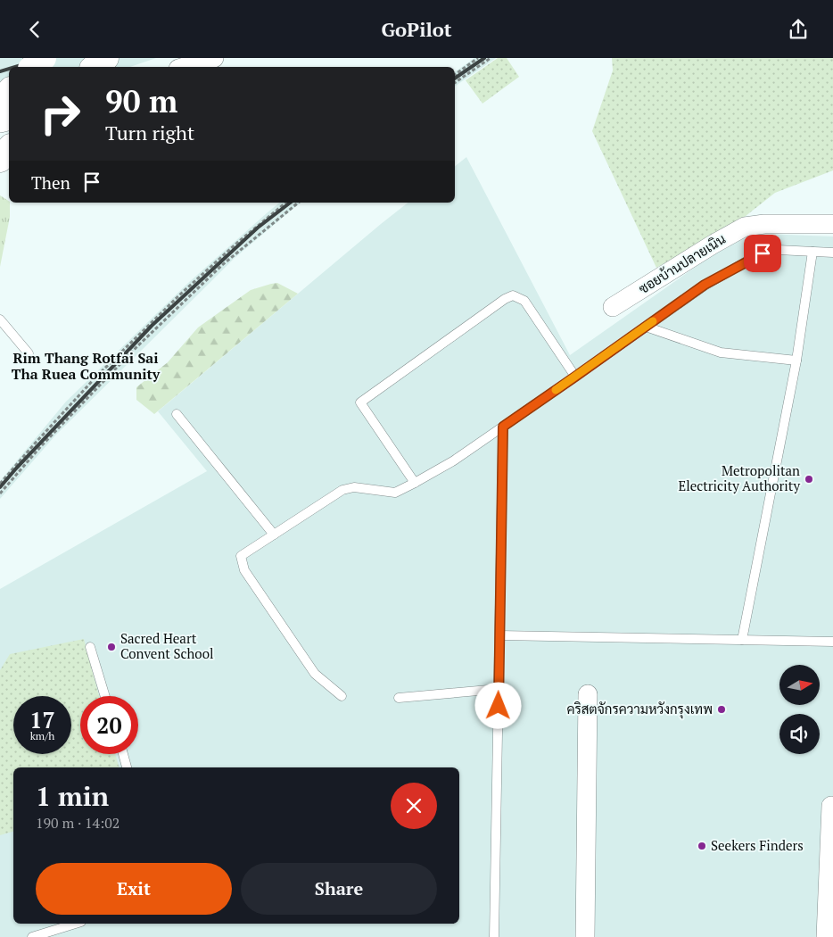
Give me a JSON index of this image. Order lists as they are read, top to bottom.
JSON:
{
  "streets": {
    "street": ["ซอยบ้านปลายเนิน"]
  },
  "districts": ["Rim Thang Rotfai Sai Tha Ruea Community"],
  "places": [
    "Metropolitan Electricity Authority",
    "Sacred Heart Convent School",
    "คริสตจักรความหวังกรุงเทพ",
    "Seekers Finders"
  ],
  "north": "right",
  "page": {
    "header": "GoPilot",
    "turn": ["90 m", "Turn right"],
    "then": "Then",
    "speed": "17 km/h",
    "limit": "20",
    "heading": ["1 min", "190 m · 14:02"],
    "buttons": ["Exit", "Share"]
  }
}
